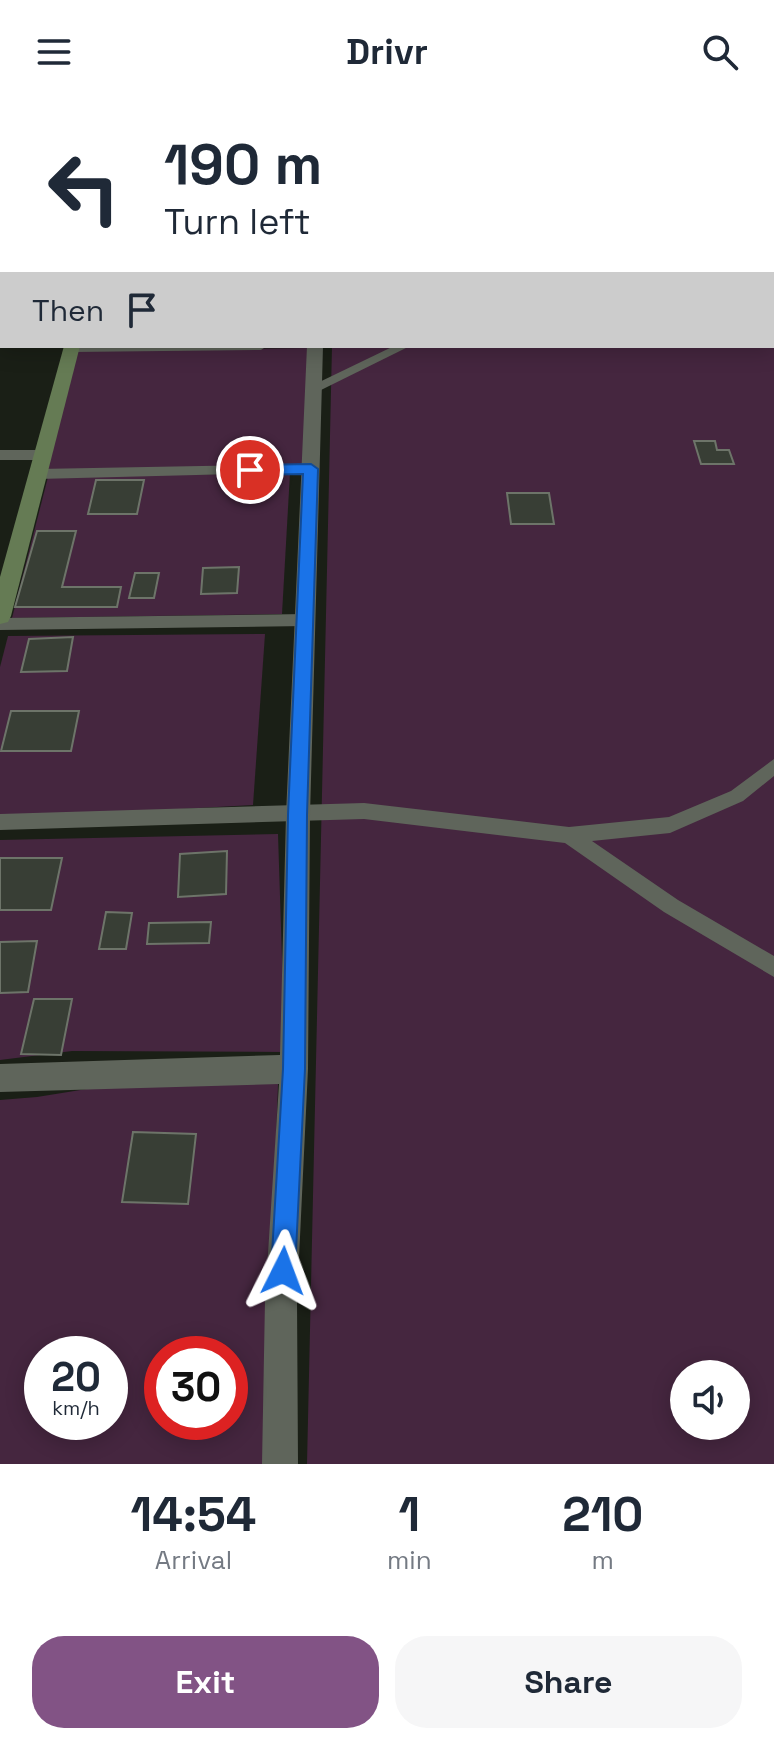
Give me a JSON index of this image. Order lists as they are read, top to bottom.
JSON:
{
  "page": {
    "header": "Drivr",
    "turn": ["190 m", "Turn left"],
    "then": "Then",
    "speed": "20 km/h",
    "limit": "30",
    "eta": [
      "14:54",
      "Arrival",
      "1",
      "min",
      "210",
      "m"
    ],
    "buttons": ["Exit", "Share"]
  }
}
